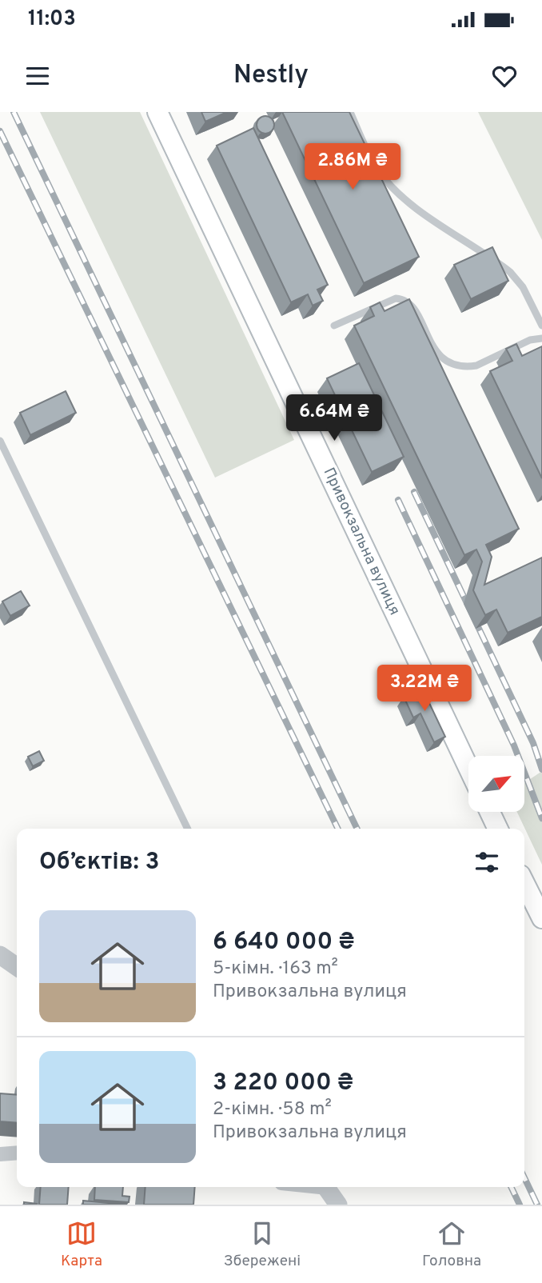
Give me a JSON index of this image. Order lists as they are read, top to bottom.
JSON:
{
  "streets": {
    "main road": ["Привокзальна вулиця"]
  },
  "north": "top right",
  "page": {
    "status": "11:03",
    "header": "Nestly",
    "price": ["2.86M ₴", "6.64M ₴", "3.22M ₴"],
    "heading": "Об’єктів: 3",
    "list": [
      {
        "name": "6 640 000 ₴",
        "note": "5-кімн. · 163 m² · Привокзальна вулиця"
      },
      {
        "name": "3 220 000 ₴",
        "note": "2-кімн. · 58 m² · Привокзальна вулиця"
      }
    ],
    "tabs": ["Карта", "Збережені", "Головна"]
  }
}
